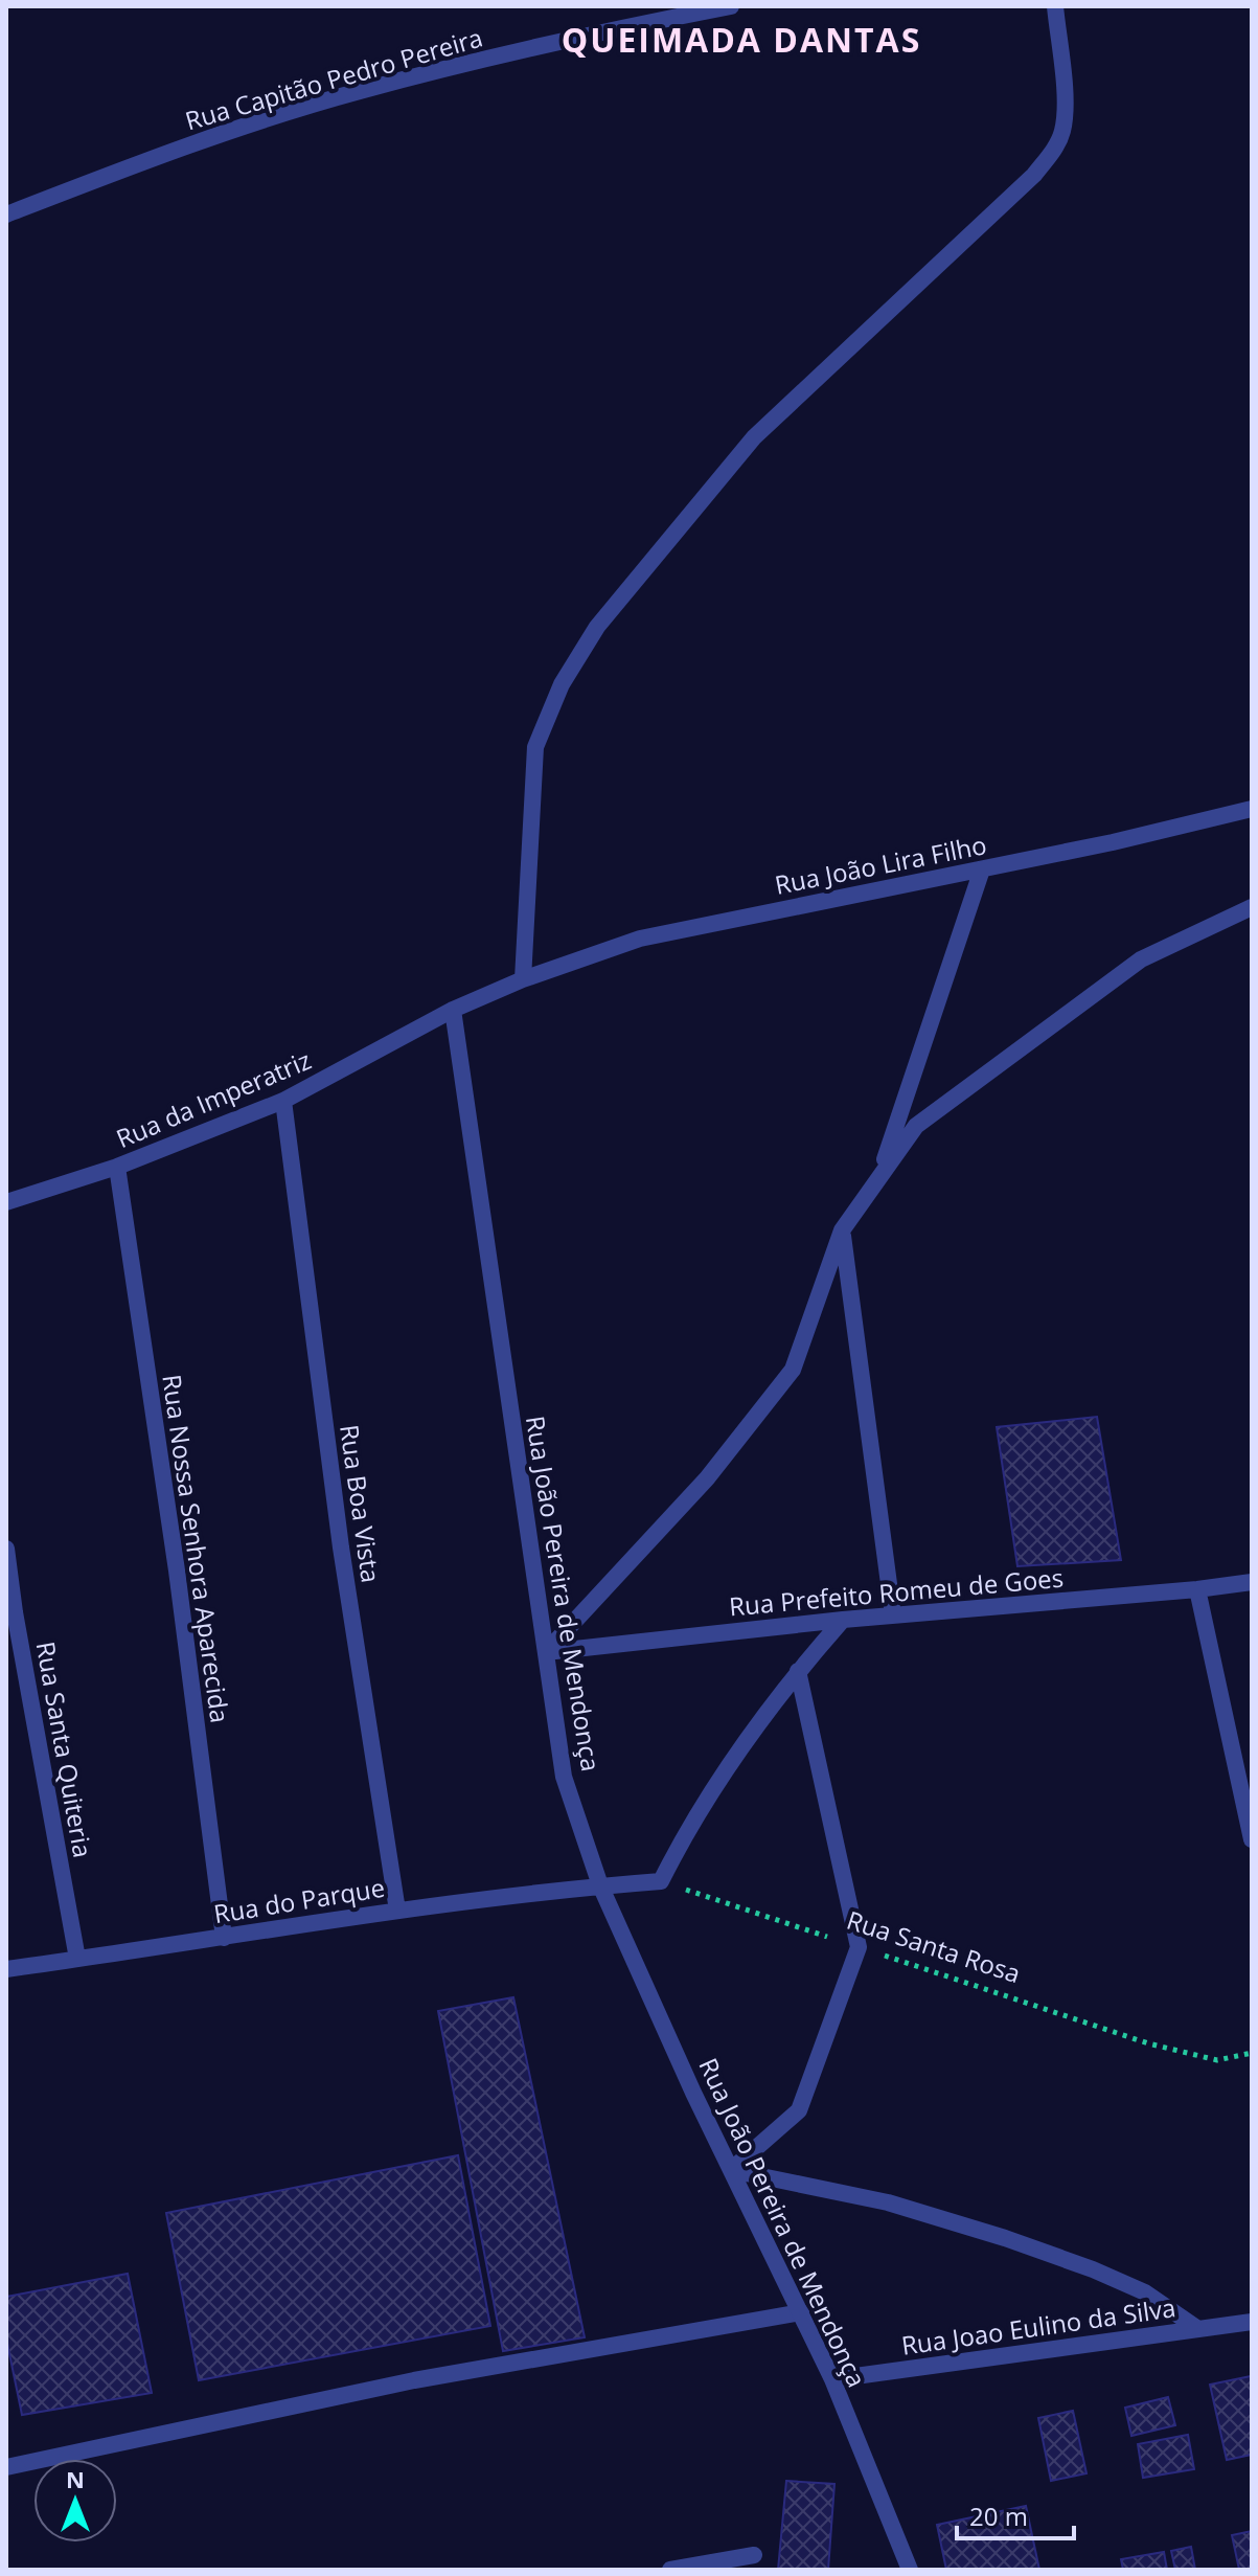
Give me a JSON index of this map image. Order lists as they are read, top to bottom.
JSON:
{
  "streets": {
    "street": [
      "Rua Capitão Pedro Pereira",
      "Rua João Lira Filho",
      "Rua da Imperatriz",
      "Rua Boa Vista",
      "Rua Nossa Senhora Aparecida",
      "Rua Prefeito Romeu de Goes",
      "Rua João Pereira de Mendonça",
      "Rua Santa Quiteria",
      "Rua do Parque",
      "Rua Joao Eulino da Silva"
    ],
    "path": ["Rua Santa Rosa"]
  },
  "crossings": [
    ["Rua João Lira Filho", "Rua da Imperatriz"],
    ["Rua da Imperatriz", "Rua Boa Vista"],
    ["Rua da Imperatriz", "Rua Nossa Senhora Aparecida"],
    ["Rua da Imperatriz", "Rua João Pereira de Mendonça"],
    ["Rua Boa Vista", "Rua do Parque"],
    ["Rua Nossa Senhora Aparecida", "Rua do Parque"],
    ["Rua Prefeito Romeu de Goes", "Rua João Pereira de Mendonça"],
    ["Rua João Pereira de Mendonça", "Rua do Parque"],
    ["Rua João Pereira de Mendonça", "Rua Joao Eulino da Silva"],
    ["Rua Santa Quiteria", "Rua do Parque"]
  ],
  "districts": ["QUEIMADA DANTAS"],
  "scale_bar": "20 m",
  "north": "top"
}
